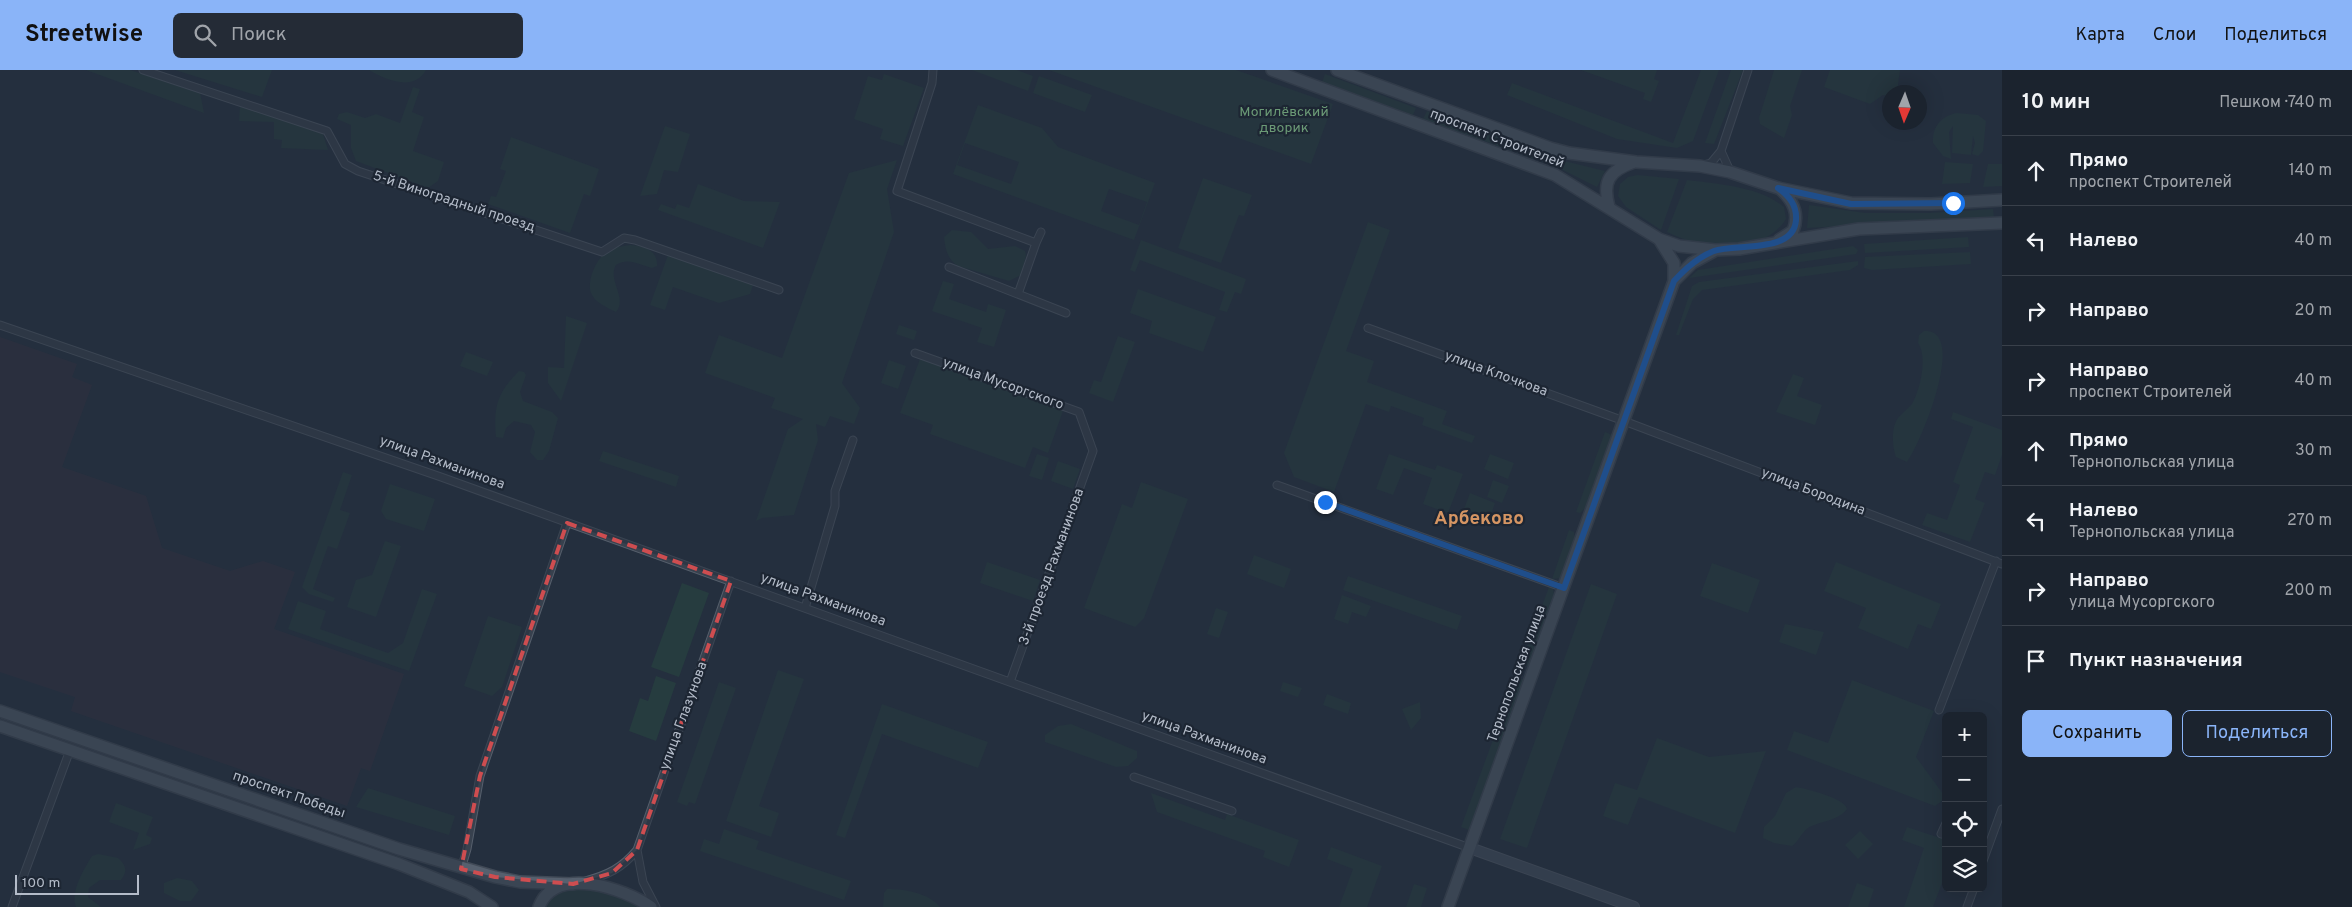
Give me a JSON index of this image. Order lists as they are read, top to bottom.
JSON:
{
  "streets": {
    "main road": [
      "проспект Строителей",
      "улица Рахманинова",
      "Тернопольская улица",
      "проспект Победы"
    ],
    "street": [
      "5-й Виноградный проезд",
      "улица Клочкова",
      "улица Мусоргского",
      "улица Бородина",
      "3-й проезд Рахманинова",
      "улица Глазунова"
    ]
  },
  "crossings": [
    ["проспект Строителей", "Тернопольская улица"],
    ["улица Клочкова", "улица Бородина"],
    ["улица Клочкова", "Тернопольская улица"],
    ["улица Мусоргского", "3-й проезд Рахманинова"],
    ["улица Рахманинова", "3-й проезд Рахманинова"],
    ["улица Рахманинова", "Тернопольская улица"],
    ["улица Рахманинова", "улица Глазунова"],
    ["улица Бородина", "Тернопольская улица"],
    ["улица Глазунова", "проспект Победы"]
  ],
  "districts": ["Арбеково"],
  "parks": ["Могилёвский дворик"],
  "scale_bar": "100 m",
  "north": "bottom",
  "page": {
    "header": "Streetwise",
    "search": "Поиск",
    "nav": ["Карта", "Слои", "Поделиться"],
    "heading": ["10 мин", "Пешком · 740 m"],
    "list": [
      ["Прямо", "проспект Строителей", "140 m"],
      ["Налево", "40 m"],
      ["Направо", "20 m"],
      ["Направо", "проспект Строителей", "40 m"],
      ["Прямо", "Тернопольская улица", "30 m"],
      ["Налево", "Тернопольская улица", "270 m"],
      ["Направо", "улица Мусоргского", "200 m"],
      "Пункт назначения"
    ],
    "buttons": ["Сохранить", "Поделиться"],
    "map_buttons": ["+", "−"],
    "scale": "100 m"
  }
}
